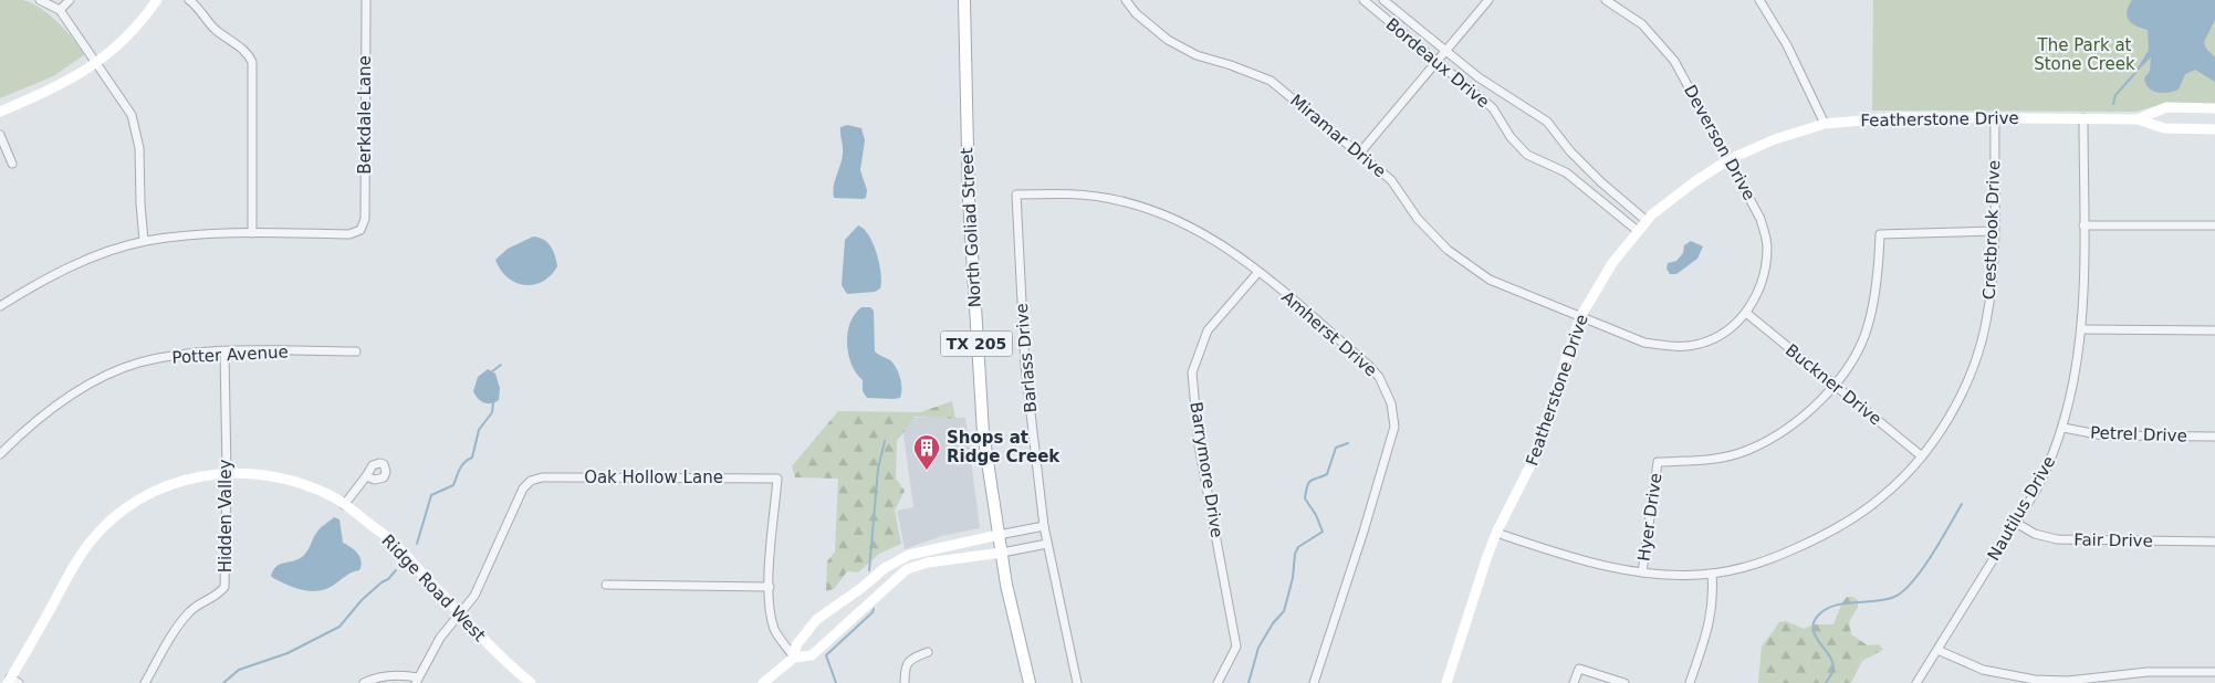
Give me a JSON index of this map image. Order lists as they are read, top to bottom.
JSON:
{
  "streets": {
    "main road": ["North Goliad Street", "TX 205"],
    "street": [
      "Bordeaux Drive",
      "Berkdale Lane",
      "Featherstone Drive",
      "Miramar Drive",
      "Deverson Drive",
      "Crestbrook Drive",
      "Amherst Drive",
      "Potter Avenue",
      "Barlass Drive",
      "Buckner Drive",
      "Petrel Drive",
      "Barrymore Drive",
      "Oak Hollow Lane",
      "Nautilus Drive",
      "Hidden Valley",
      "Hyer Drive",
      "Fair Drive",
      "Ridge Road West"
    ]
  },
  "crossings": [
    ["Bordeaux Drive", "Featherstone Drive"],
    ["Featherstone Drive", "Miramar Drive"],
    ["Featherstone Drive", "Deverson Drive"],
    ["Featherstone Drive", "Crestbrook Drive"],
    ["Featherstone Drive", "Nautilus Drive"],
    ["Miramar Drive", "Deverson Drive"],
    ["Miramar Drive", "Buckner Drive"],
    ["Deverson Drive", "Buckner Drive"],
    ["Crestbrook Drive", "Buckner Drive"],
    ["Crestbrook Drive", "Hyer Drive"],
    ["Amherst Drive", "Barlass Drive"],
    ["Amherst Drive", "Barrymore Drive"],
    ["Potter Avenue", "Hidden Valley"],
    ["Buckner Drive", "Hyer Drive"],
    ["Petrel Drive", "Nautilus Drive"],
    ["Oak Hollow Lane", "Ridge Road West"],
    ["Nautilus Drive", "Fair Drive"],
    ["Hidden Valley", "Ridge Road West"]
  ],
  "parks": ["The Park at Stone Creek"],
  "places": {
    "building": ["Shops at Ridge Creek"]
  }
}
